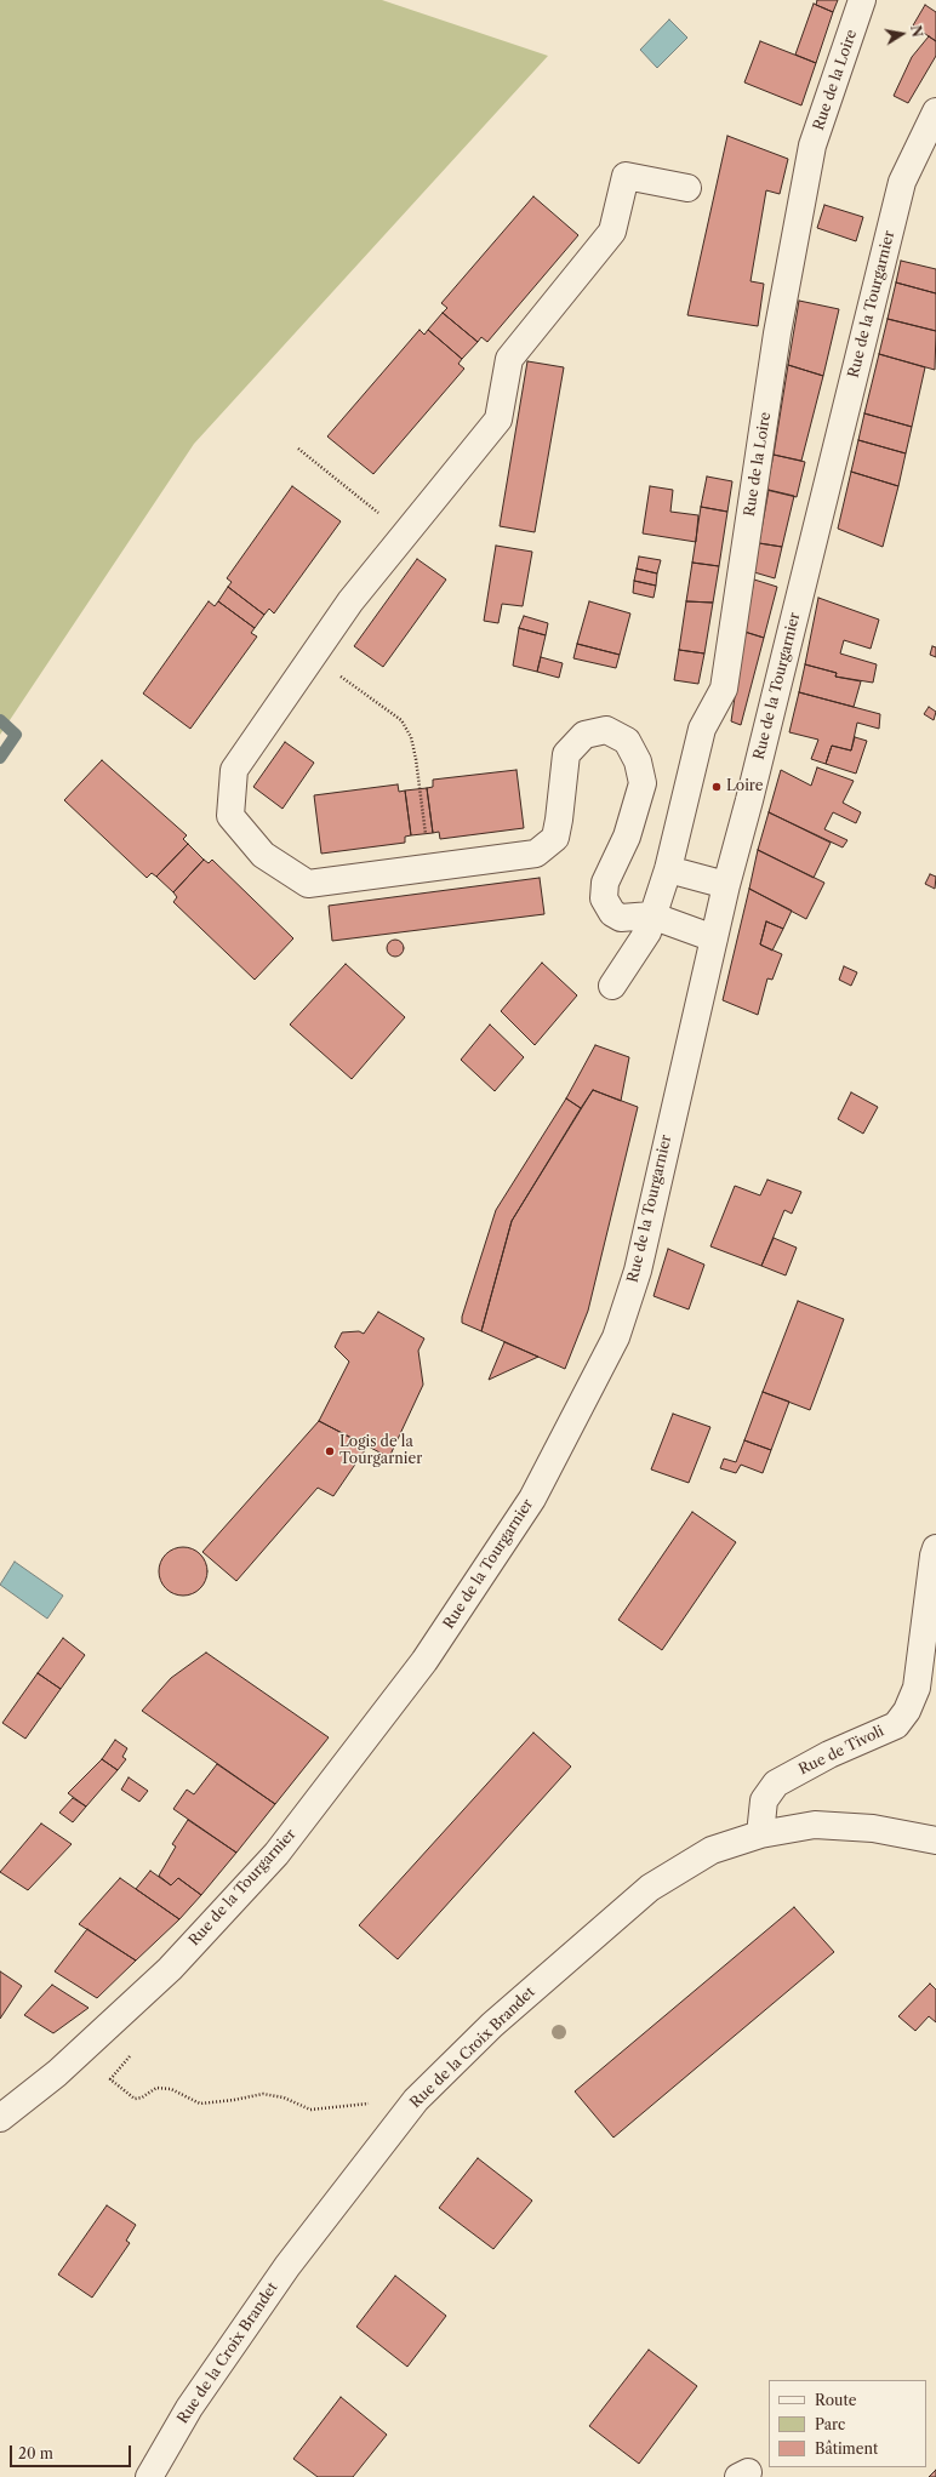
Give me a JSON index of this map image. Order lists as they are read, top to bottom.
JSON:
{
  "streets": {
    "street": [
      "Rue de la Loire",
      "Rue de la Tourgarnier",
      "Rue de Tivoli",
      "Rue de la Croix Brandet"
    ]
  },
  "crossings": [
    ["Rue de Tivoli", "Rue de la Croix Brandet"]
  ],
  "places": ["Loire", "Logis de la Tourgarnier"],
  "legend": ["Route", "Parc", "Bâtiment"],
  "scale_bar": "20 m",
  "north": "right"
}
